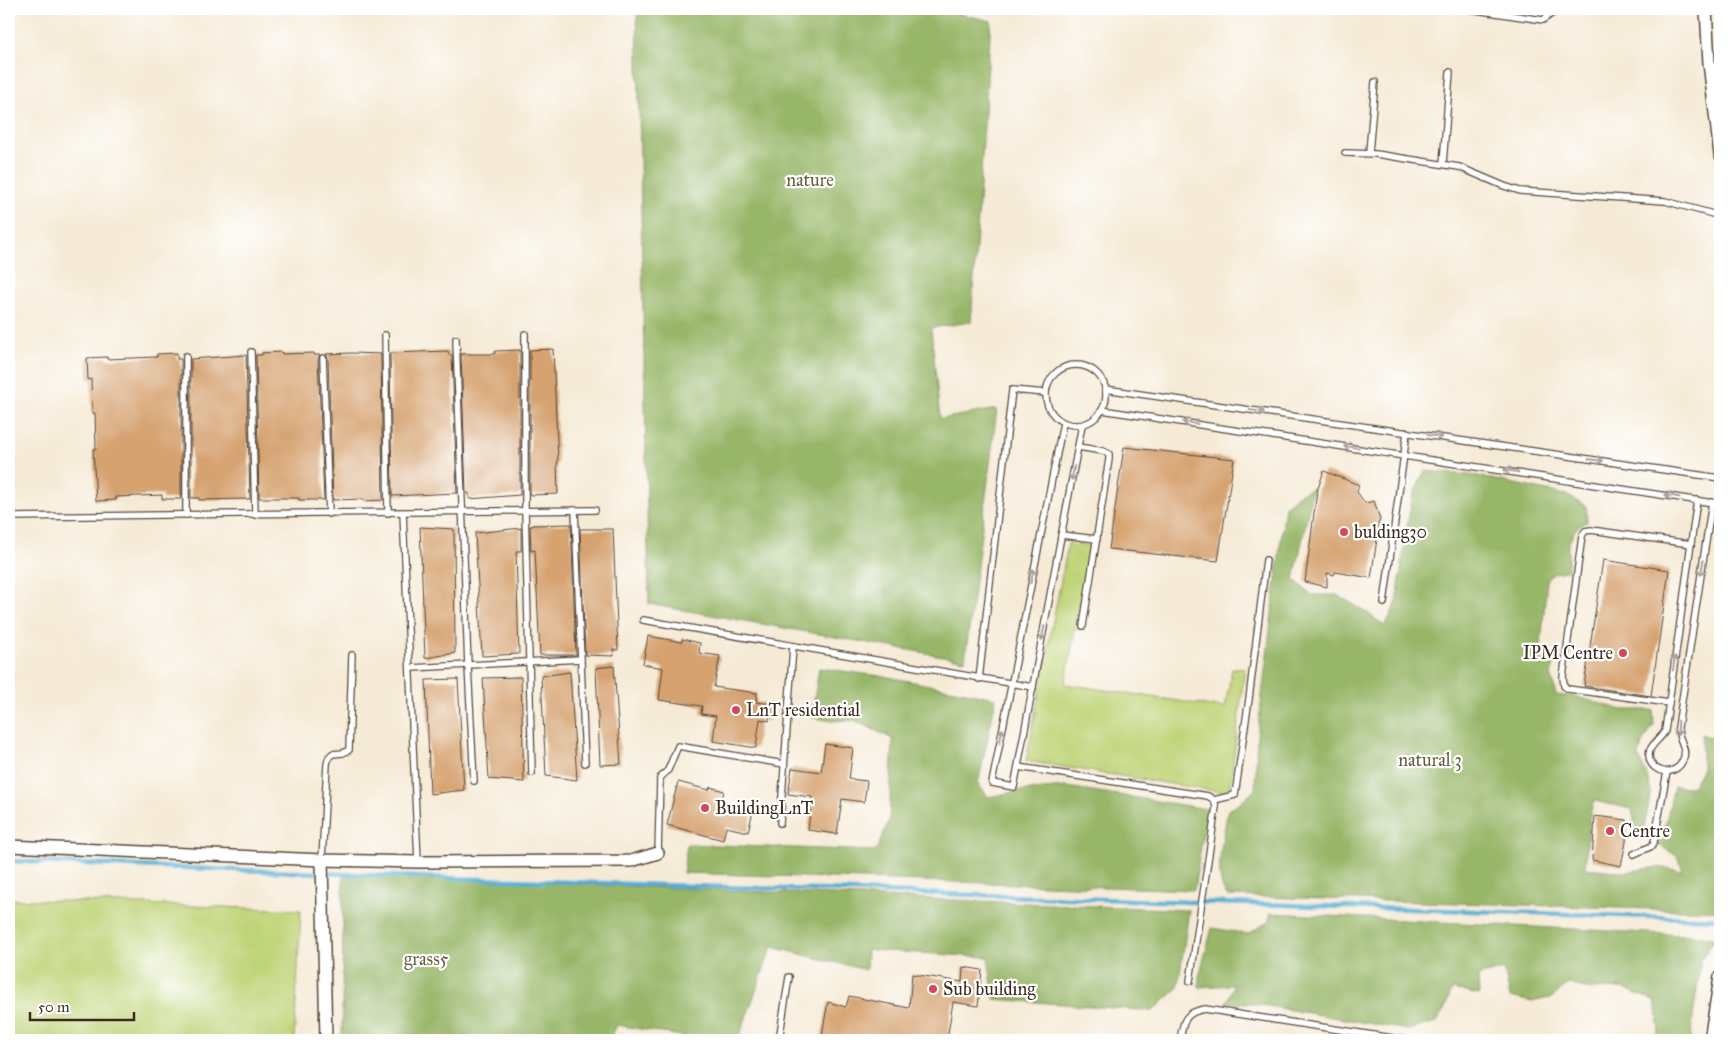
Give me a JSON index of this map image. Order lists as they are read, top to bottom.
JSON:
{
  "parks": ["nature", "natural 3", "grass5"],
  "places": [
    "bulding30",
    "IPM Centre",
    "LnT residential",
    "BuildingLnT",
    "Centre",
    "Sub building"
  ],
  "scale_bar": "50 m"
}
